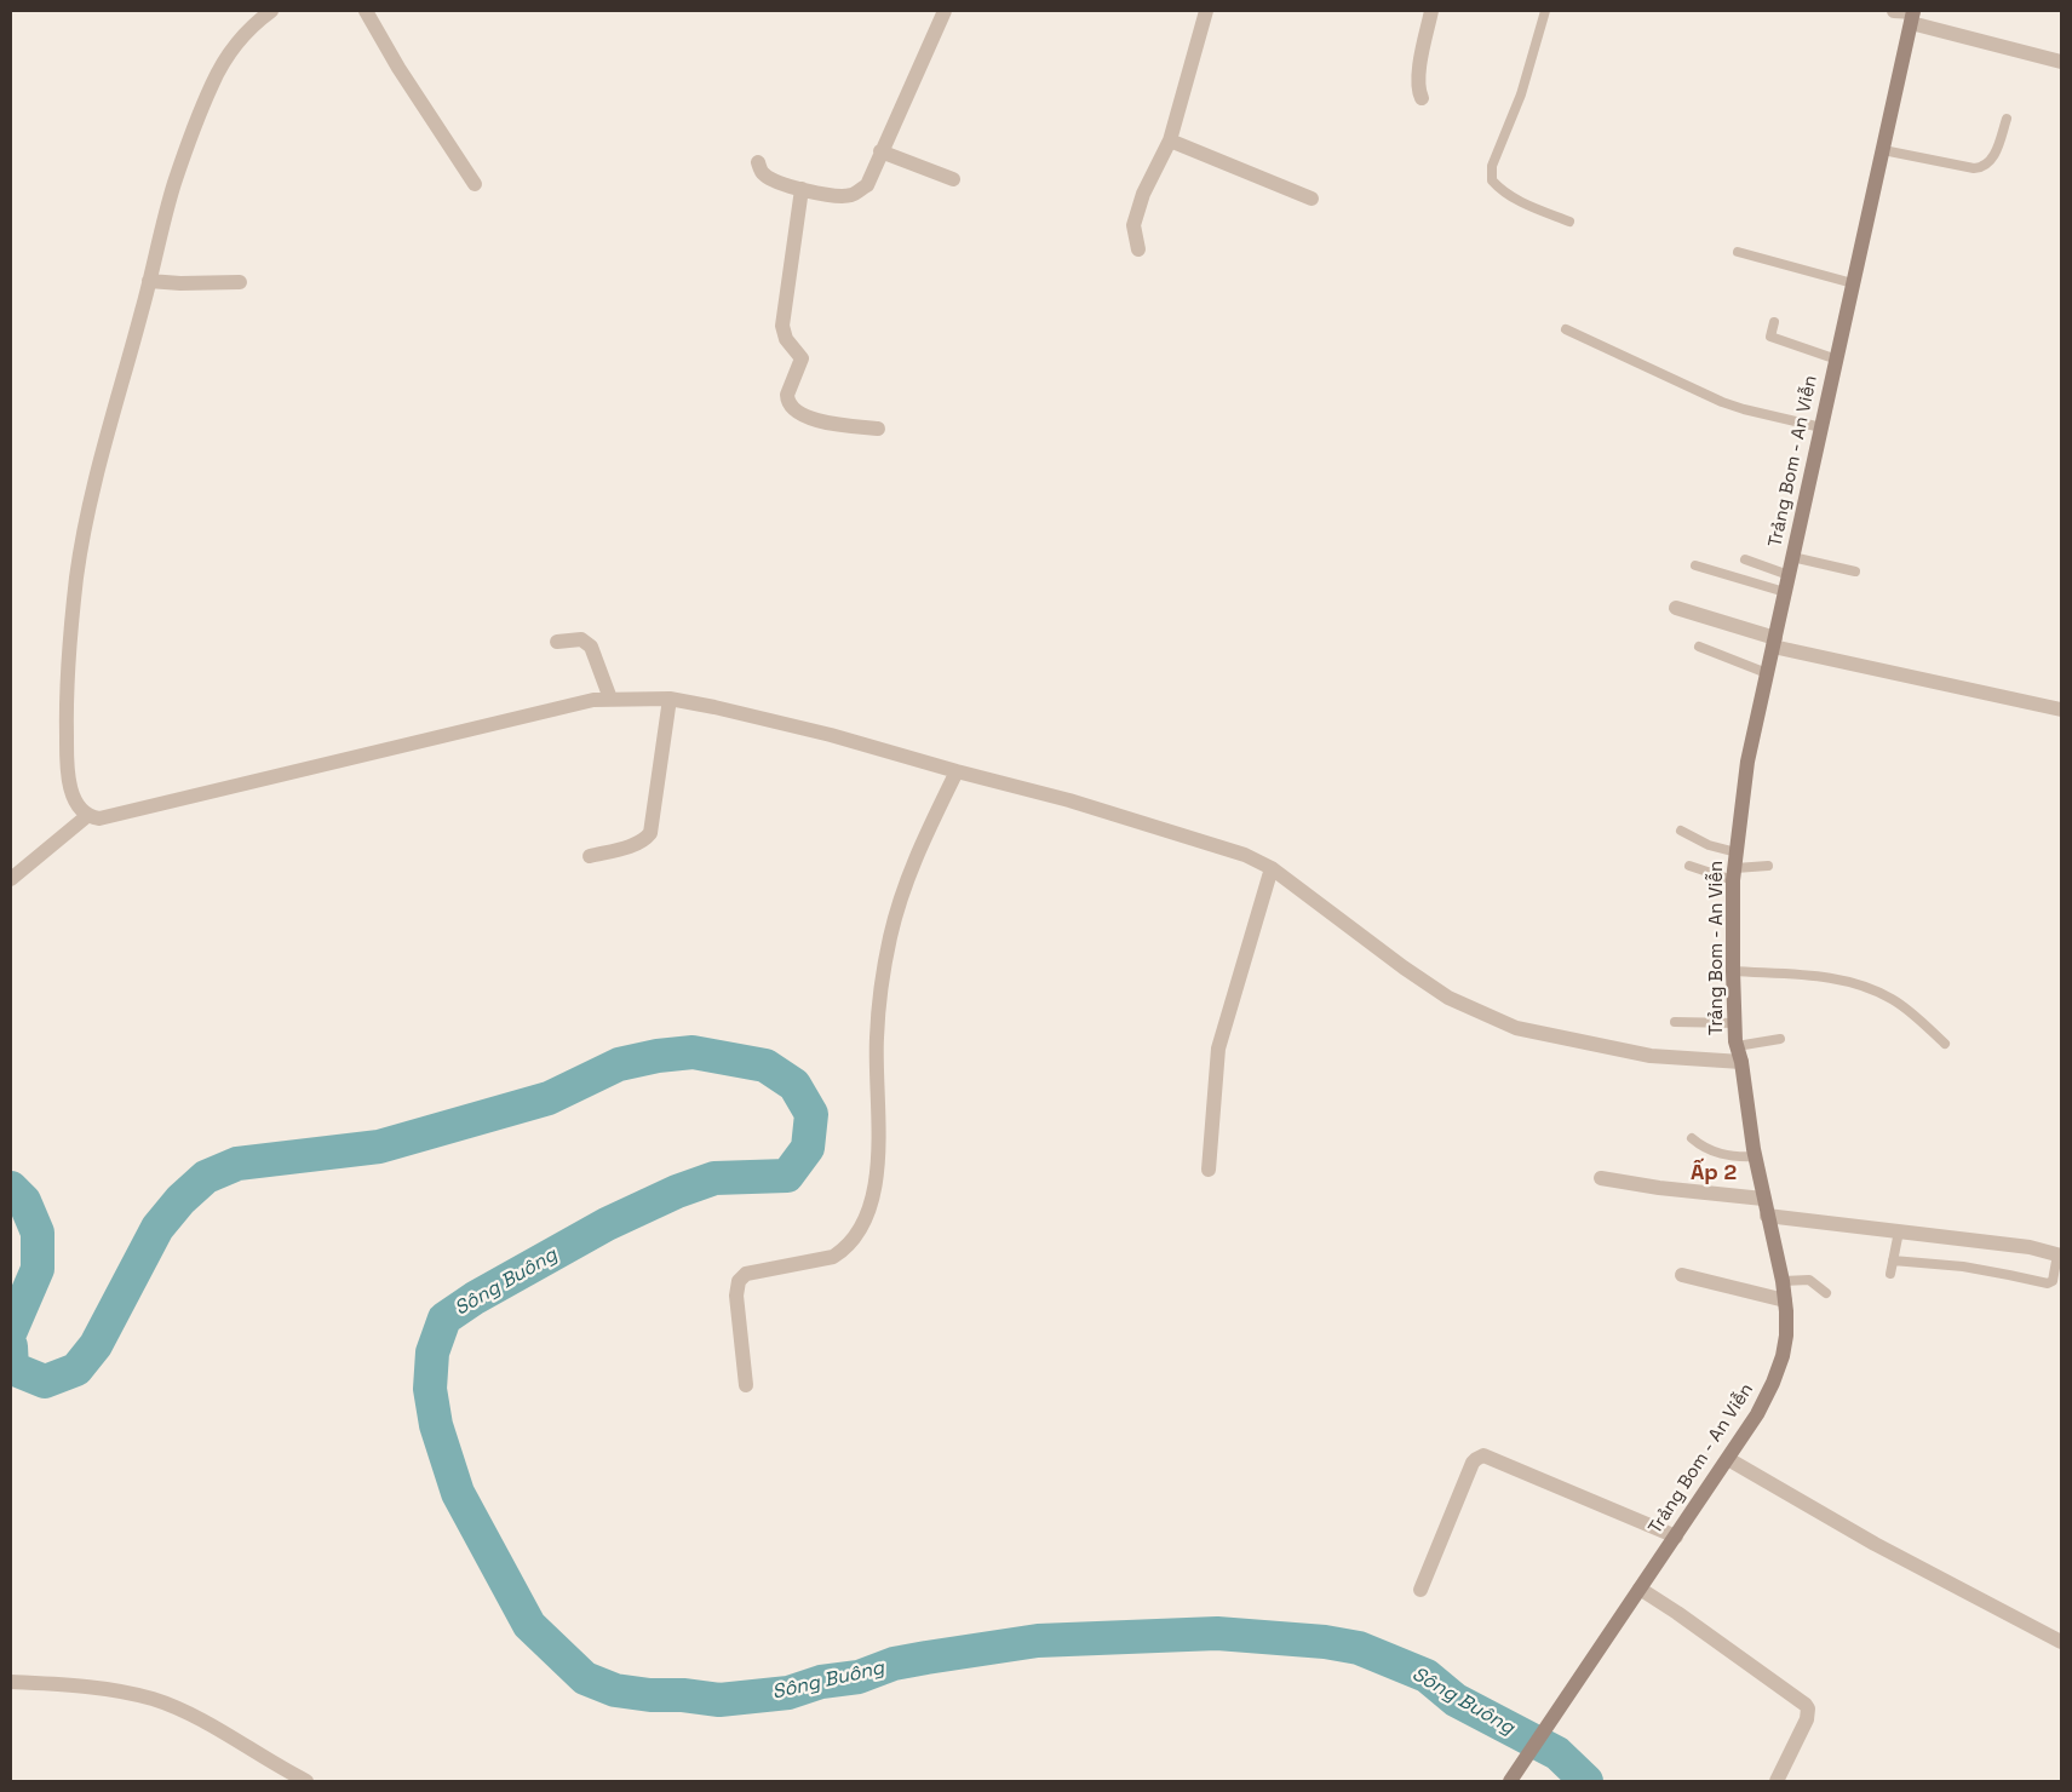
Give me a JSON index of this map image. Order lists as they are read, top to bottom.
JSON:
{
  "streets": {
    "main road": ["Trảng Bom - An Viễn"]
  },
  "districts": ["Ấp 2"],
  "water": ["Sông Buông"]
}
